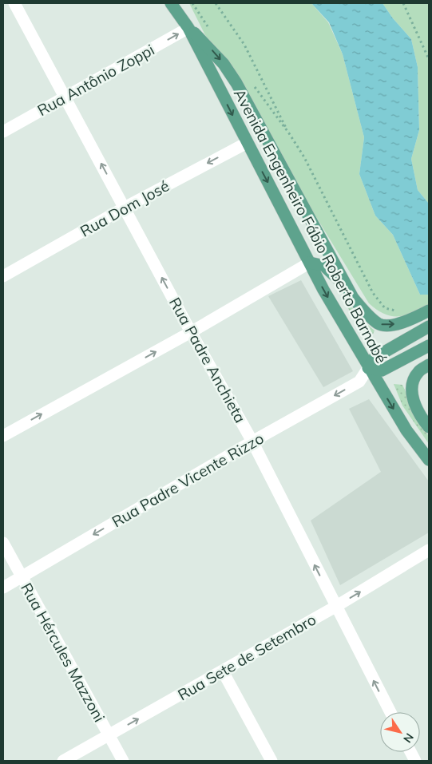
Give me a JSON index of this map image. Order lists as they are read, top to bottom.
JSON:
{
  "streets": {
    "main road": ["Avenida Engenheiro Fábio Roberto Barnabé"],
    "street": [
      "Rua Antônio Zoppi",
      "Rua Dom José",
      "Rua Padre Anchieta",
      "Rua Padre Vicente Rizzo",
      "Rua Hércules Mazzoni",
      "Rua Sete de Setembro"
    ]
  },
  "crossings": [
    ["Rua Antônio Zoppi", "Avenida Engenheiro Fábio Roberto Barnabé"],
    ["Rua Antônio Zoppi", "Rua Padre Anchieta"],
    ["Rua Dom José", "Avenida Engenheiro Fábio Roberto Barnabé"],
    ["Rua Dom José", "Rua Padre Anchieta"],
    ["Avenida Engenheiro Fábio Roberto Barnabé", "Rua Padre Vicente Rizzo"],
    ["Rua Padre Anchieta", "Rua Padre Vicente Rizzo"],
    ["Rua Padre Anchieta", "Rua Sete de Setembro"],
    ["Rua Padre Vicente Rizzo", "Rua Hércules Mazzoni"],
    ["Rua Hércules Mazzoni", "Rua Sete de Setembro"]
  ],
  "one_way": [
    "Rua Antônio Zoppi",
    "Rua Dom José",
    "Rua Padre Anchieta",
    "Rua Padre Vicente Rizzo",
    "Rua Sete de Setembro"
  ],
  "north": "bottom right"
}
